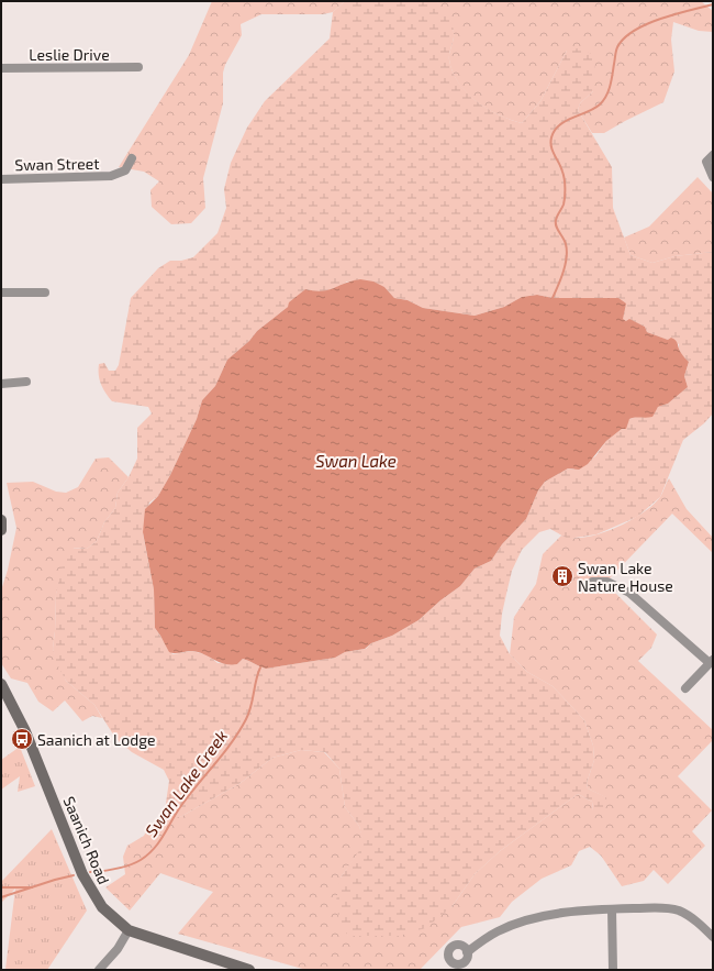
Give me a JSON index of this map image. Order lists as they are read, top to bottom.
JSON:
{
  "streets": {
    "main road": ["Saanich Road"],
    "street": ["Leslie Drive", "Swan Street"]
  },
  "water": ["Swan Lake", "Swan Lake Creek"],
  "places": {
    "building": ["Swan Lake Nature House"],
    "bus stop": ["Saanich at Lodge"]
  }
}
